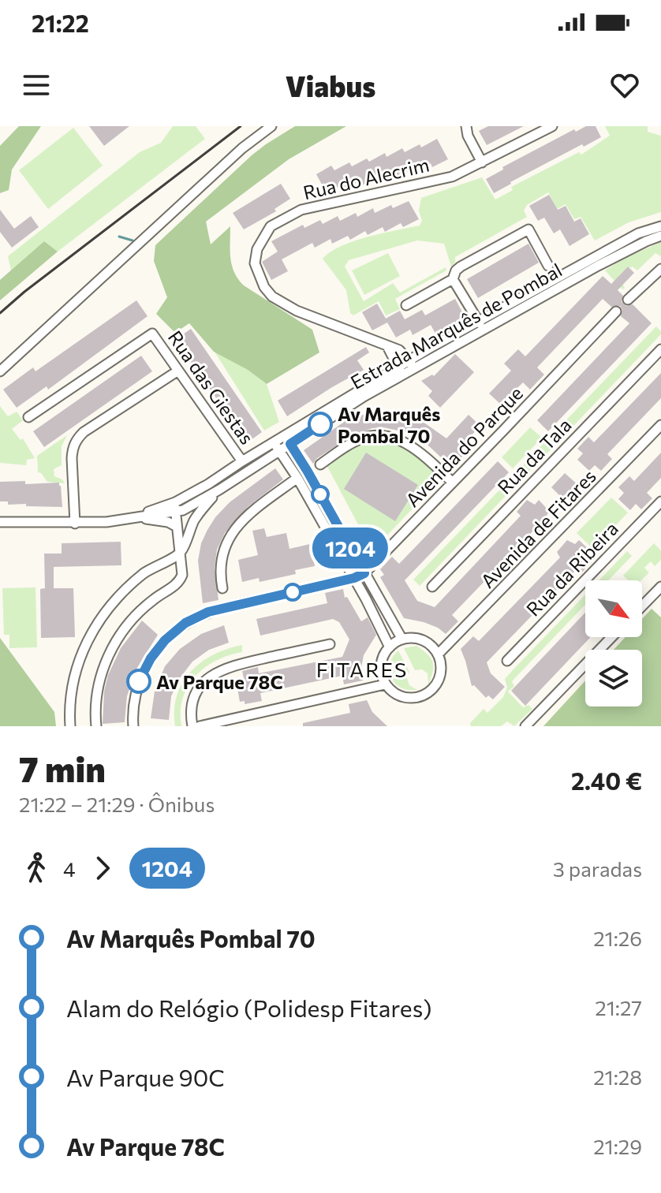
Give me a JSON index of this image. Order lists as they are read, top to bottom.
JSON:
{
  "streets": {
    "street": [
      "Rua do Alecrim",
      "Estrada Marquês de Pombal",
      "Rua das Giestas",
      "Avenida do Parque",
      "Rua da Tala",
      "Avenida de Fitares",
      "Rua da Ribeira"
    ]
  },
  "crossings": [
    ["Rua do Alecrim", "Estrada Marquês de Pombal"],
    ["Estrada Marquês de Pombal", "Rua das Giestas"]
  ],
  "districts": ["FITARES"],
  "places": ["Av Marquês Pombal 70", "Av Parque 78C"],
  "lines": ["bus line 1204"],
  "north": "bottom right",
  "page": {
    "status": "21:22",
    "header": "Viabus",
    "on_map": "1204",
    "heading": ["7 min", "21:22 – 21:29 · Ônibus", "2.40 €"],
    "legs": ["4", "1204", "3 paradas"],
    "list": [
      {
        "name": "Av Marquês Pombal 70",
        "value": "21:26"
      },
      {
        "name": "Alam do Relógio (Polidesp Fitares)",
        "value": "21:27"
      },
      {
        "name": "Av Parque 90C",
        "value": "21:28"
      },
      {
        "name": "Av Parque 78C",
        "value": "21:29"
      }
    ]
  }
}
